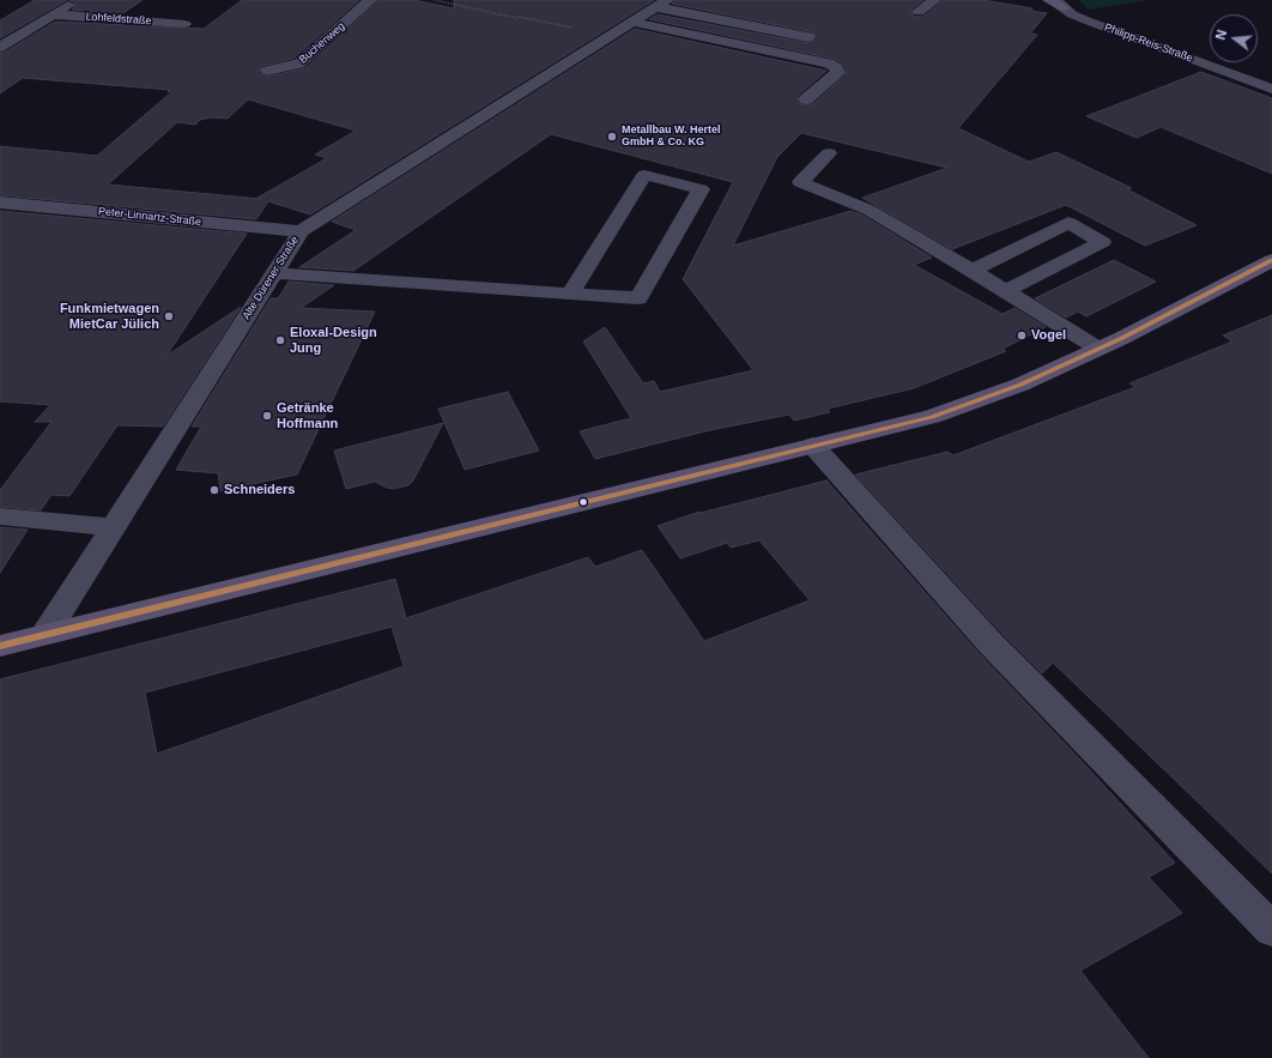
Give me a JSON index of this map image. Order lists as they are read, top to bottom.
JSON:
{
  "streets": {
    "street": [
      "Lohfeldstraße",
      "Buchenweg",
      "Philipp-Reis-Straße",
      "Peter-Linnartz-Straße",
      "Alte Dürener Straße"
    ]
  },
  "crossings": [
    ["Peter-Linnartz-Straße", "Alte Dürener Straße"]
  ],
  "places": [
    "Metallbau W. Hertel GmbH & Co. KG",
    "Funkmietwagen MietCar Jülich",
    "Vogel",
    "Eloxal-Design Jung",
    "Getränke Hoffmann",
    "Schneiders"
  ],
  "north": "left"
}
